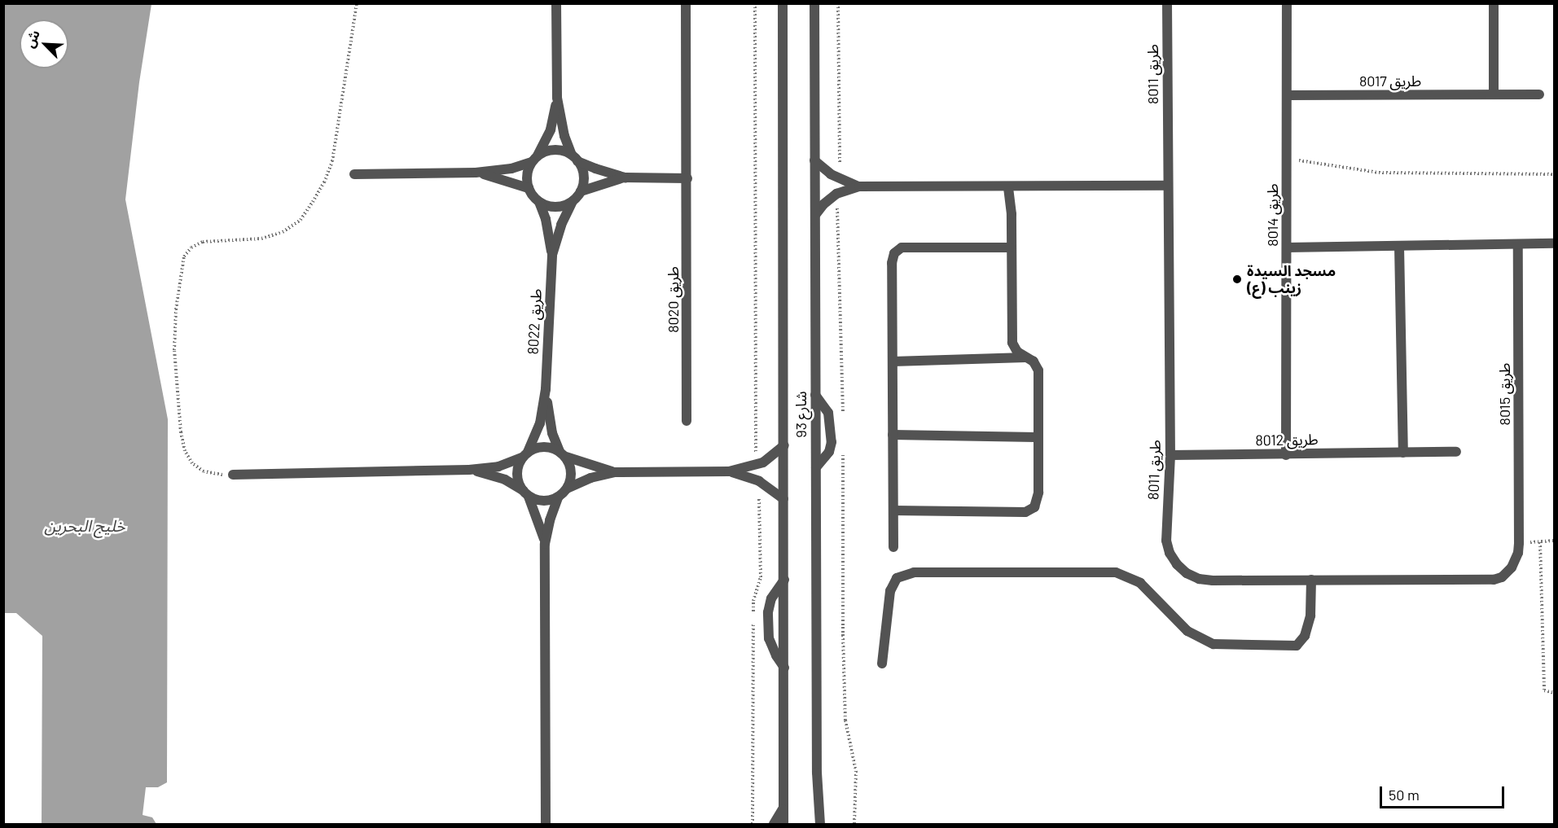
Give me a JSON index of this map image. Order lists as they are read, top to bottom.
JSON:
{
  "streets": {
    "street": [
      "طريق 8011",
      "طريق 8017",
      "طريق 8014",
      "طريق 8020",
      "طريق 8022",
      "طريق 8015",
      "شارع 93",
      "طريق 8012"
    ]
  },
  "crossings": [
    ["طريق 8011", "طريق 8015"],
    ["طريق 8011", "طريق 8012"],
    ["طريق 8017", "طريق 8014"],
    ["طريق 8014", "طريق 8012"]
  ],
  "water": ["خليج البحرين"],
  "places": ["مسجد السيدة زينب (ع)"],
  "scale_bar": "50 m",
  "north": "top left"
}
